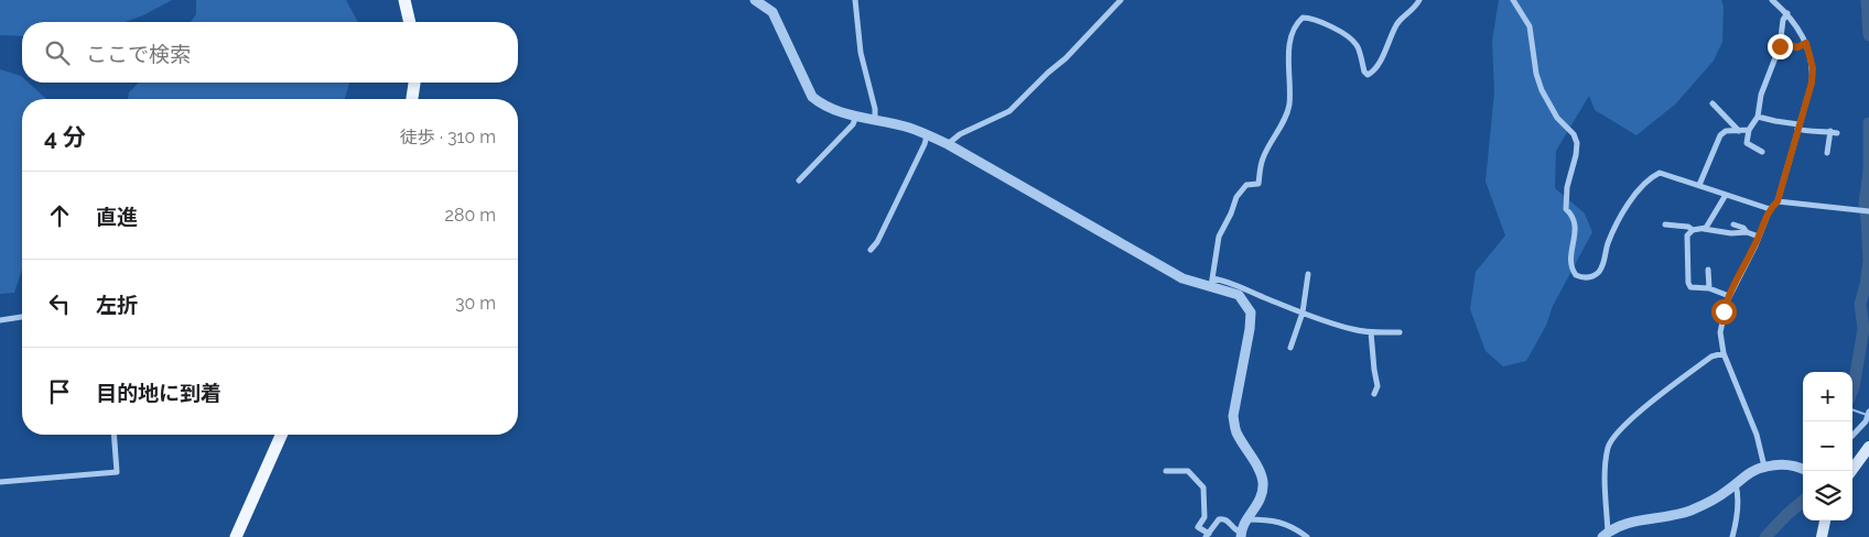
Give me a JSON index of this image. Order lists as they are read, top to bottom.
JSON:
{
  "page": {
    "search": "ここで検索",
    "heading": ["4 分", "徒歩 · 310 m"],
    "list": [
      ["直進", "280 m"],
      ["左折", "30 m"],
      "目的地に到着"
    ],
    "map_buttons": ["+", "−"]
  }
}
